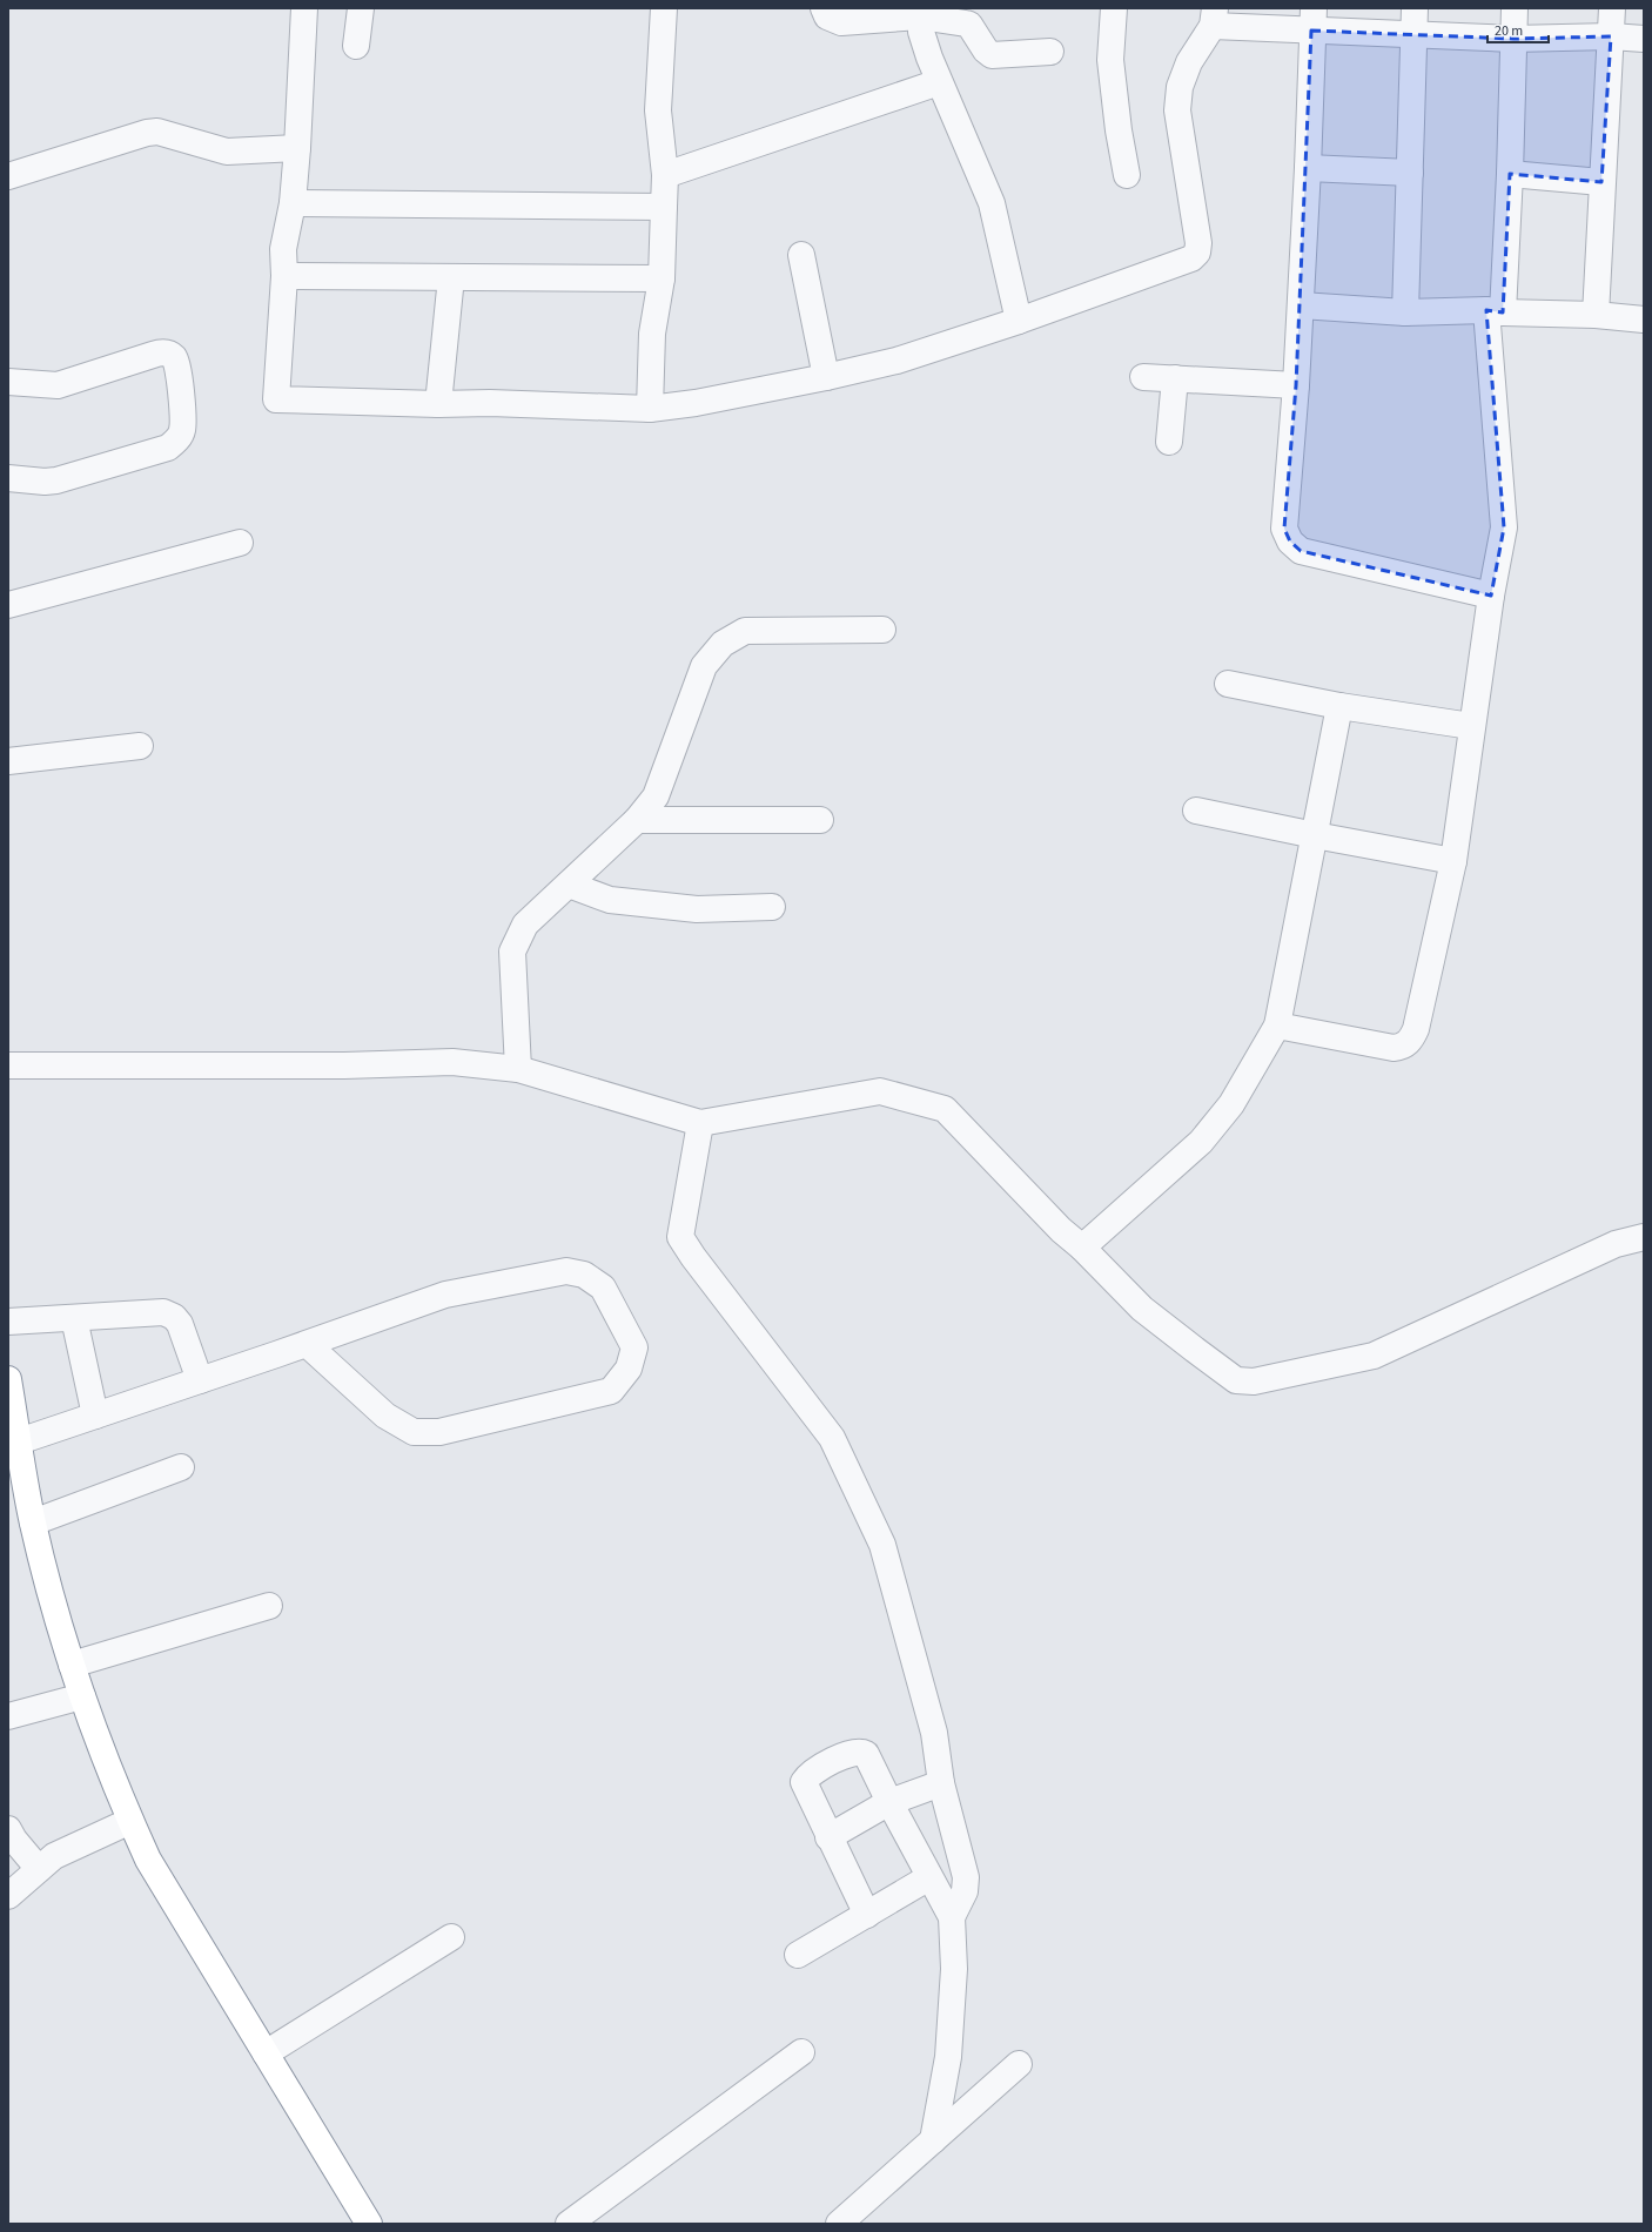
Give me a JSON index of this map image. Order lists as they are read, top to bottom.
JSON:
{
  "scale_bar": "20 m"
}
